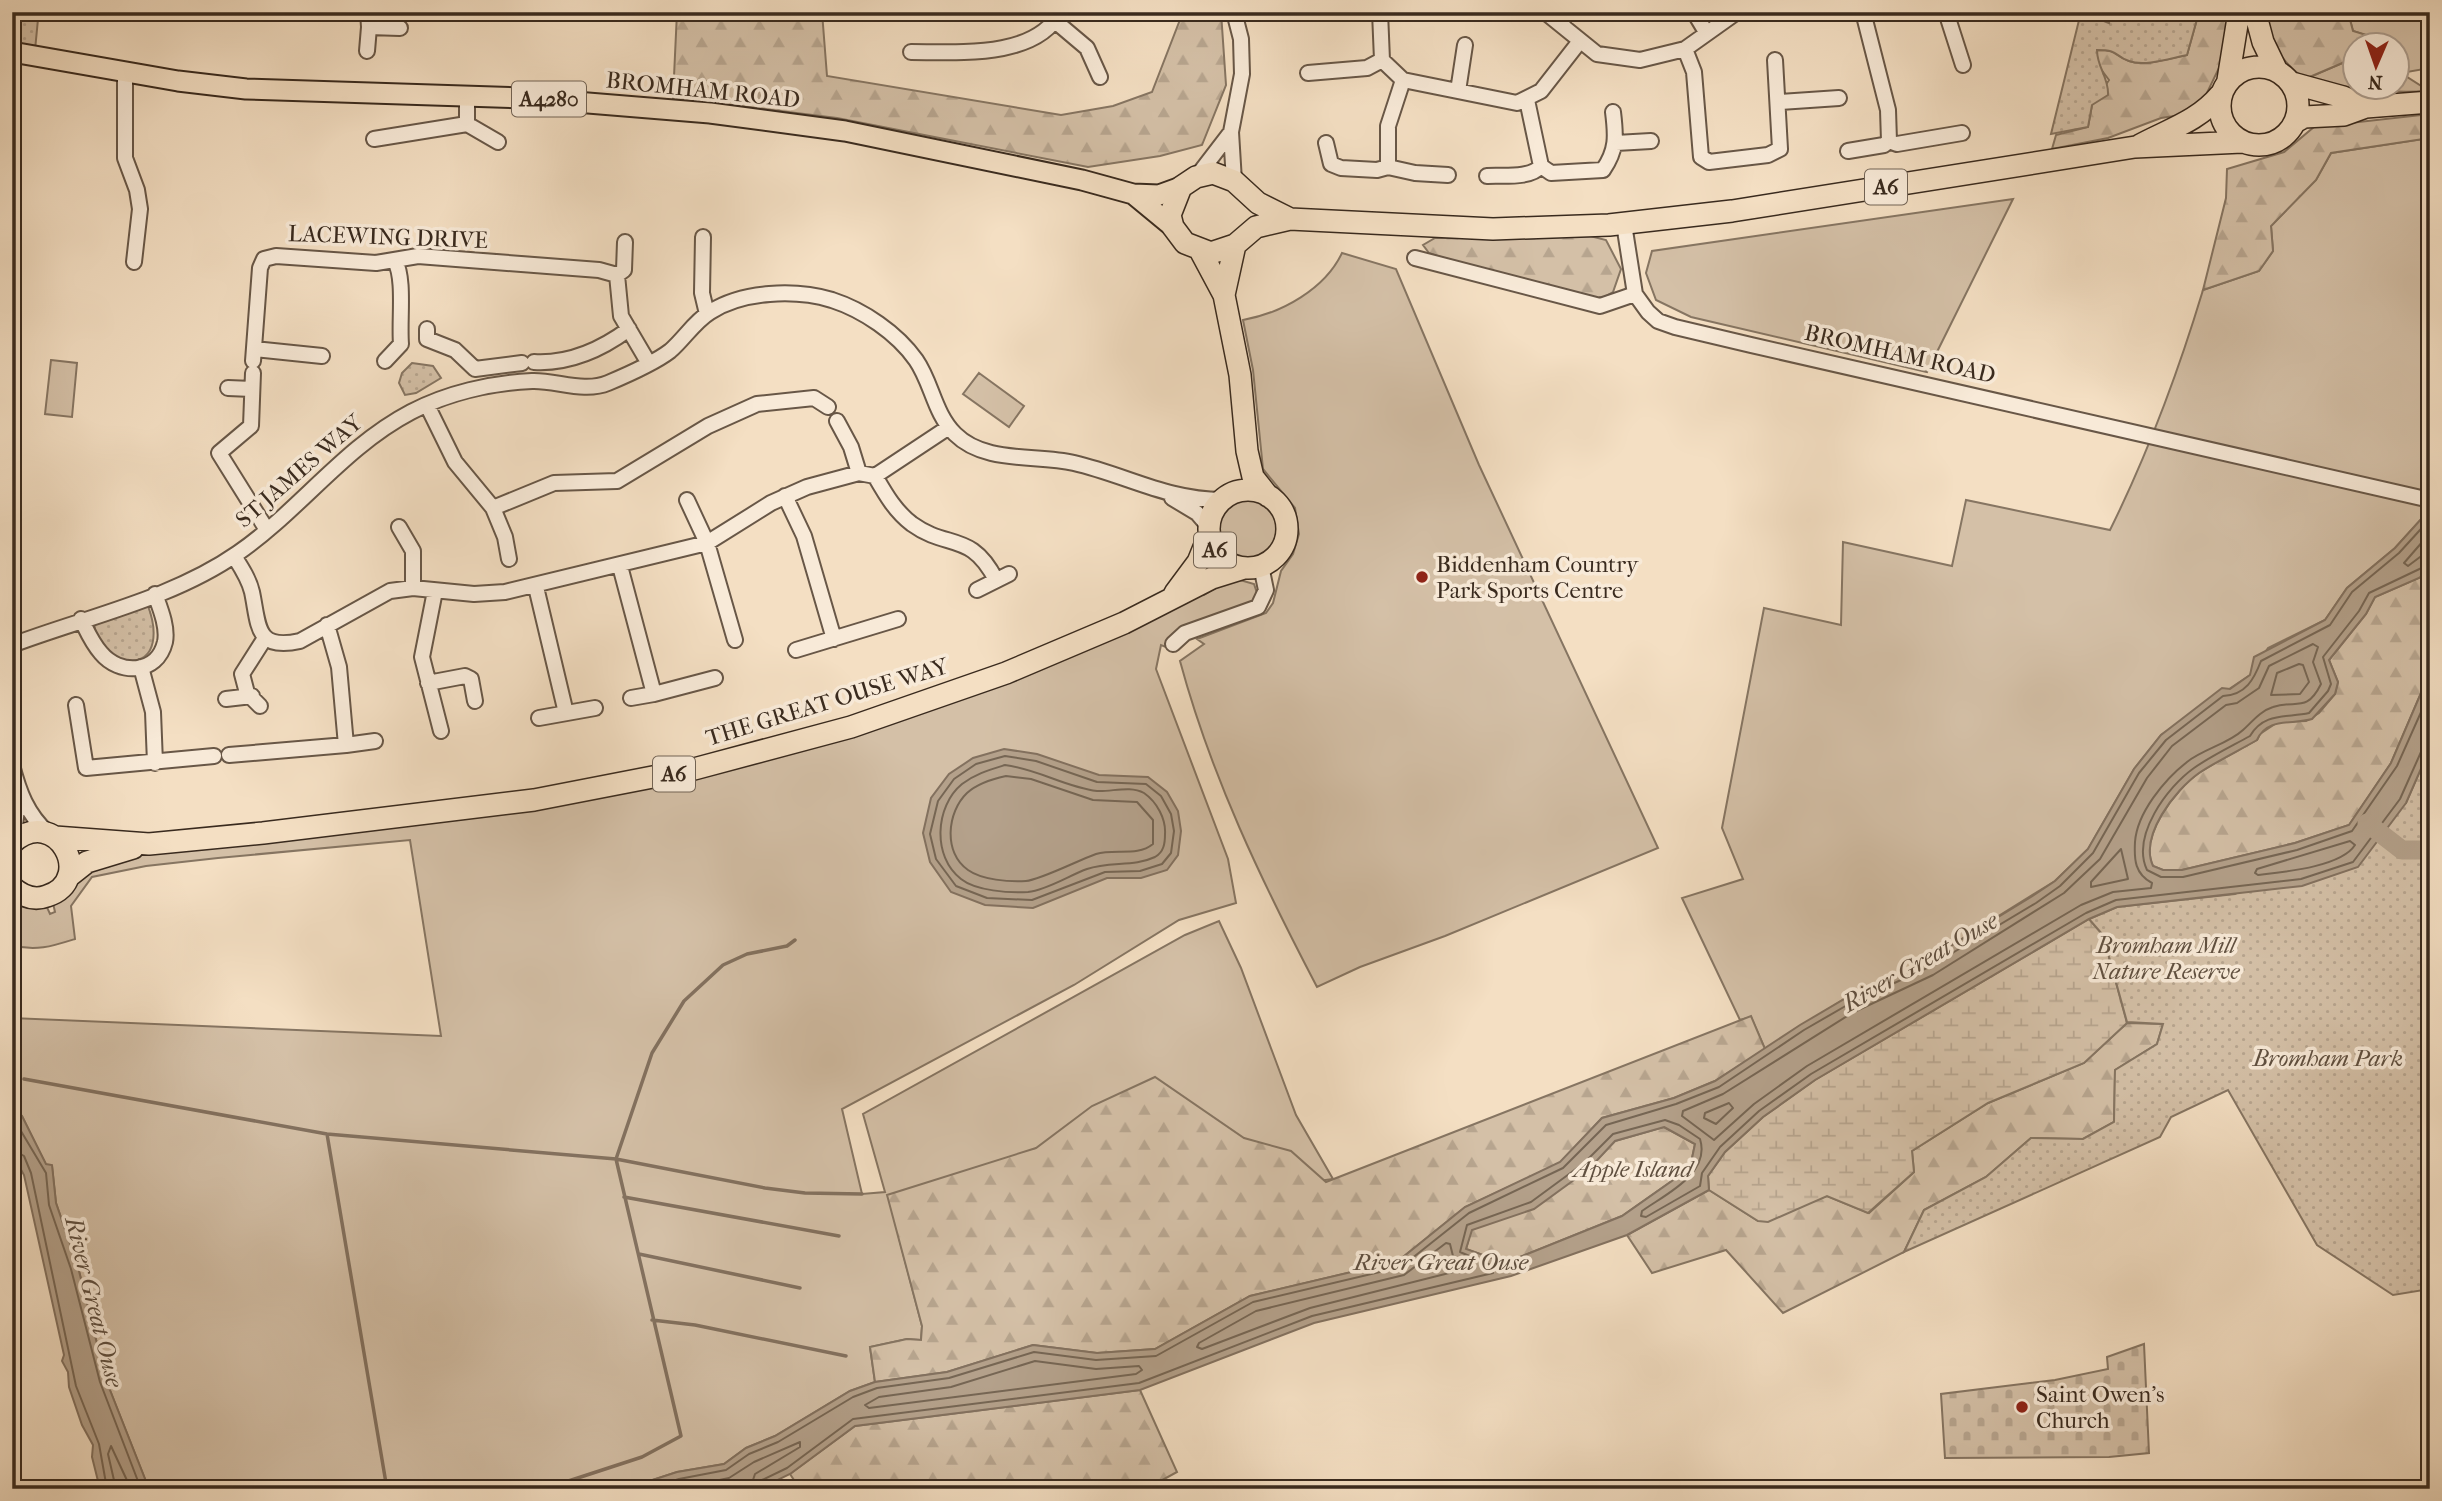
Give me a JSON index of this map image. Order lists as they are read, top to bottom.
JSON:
{
  "streets": {
    "highway": ["A6", "THE GREAT OUSE WAY"],
    "main road": ["BROMHAM ROAD", "A4280"],
    "street": ["LACEWING DRIVE", "ST JAMES WAY"]
  },
  "crossings": [
    ["BROMHAM ROAD", "A6"],
    ["A6", "THE GREAT OUSE WAY"]
  ],
  "water": ["River Great Ouse"],
  "parks": ["Bromham Mill Nature Reserve", "Bromham Park", "Apple Island"],
  "places": ["Biddenham Country Park Sports Centre", "Saint Owen's Church"],
  "north": "bottom"
}
